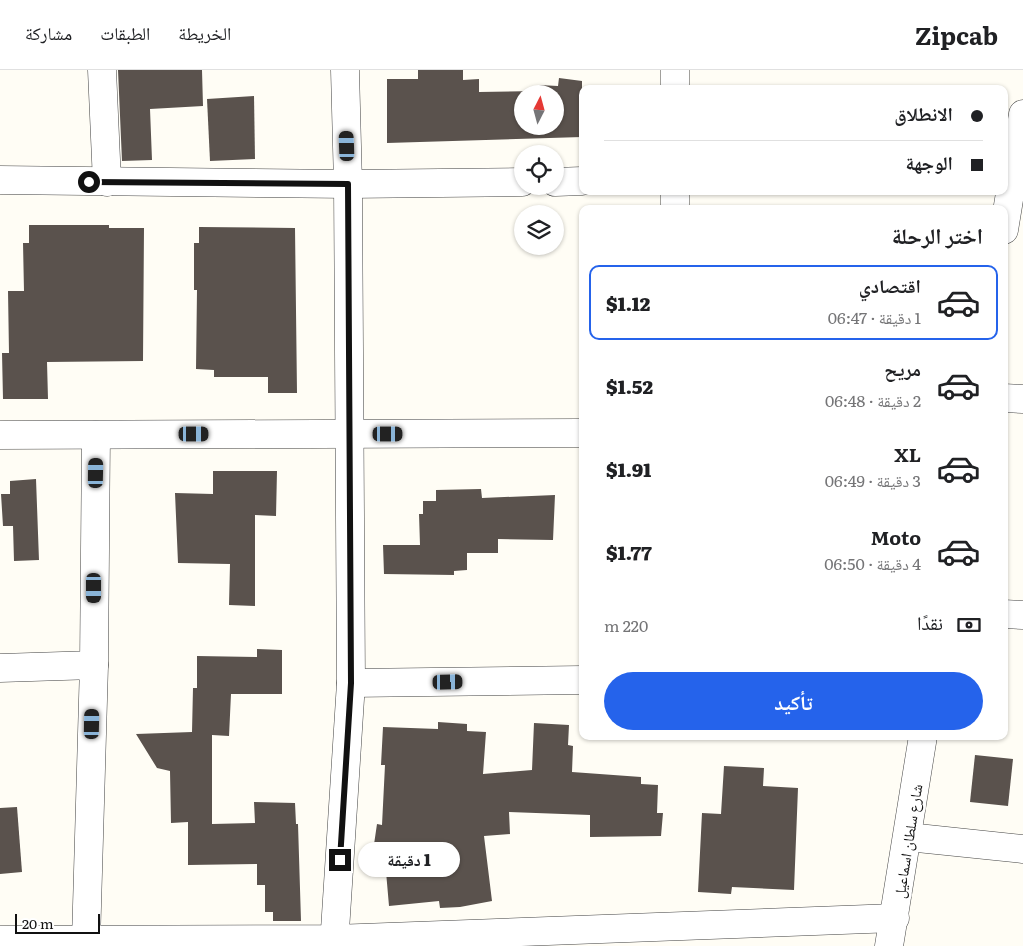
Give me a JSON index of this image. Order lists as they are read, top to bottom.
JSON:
{
  "streets": {
    "street": ["شارع سلطان اسماعيل"]
  },
  "scale_bar": "20 m",
  "north": "top",
  "page": {
    "header": "Zipcab",
    "nav": ["الخريطة", "الطبقات", "مشاركة"],
    "banner": ["الانطلاق", "الوجهة"],
    "heading": "اختر الرحلة",
    "list": [
      {
        "name": "اقتصادي",
        "note": "1 دقيقة · 06:47",
        "value": "$1.12"
      },
      {
        "name": "مريح",
        "note": "2 دقيقة · 06:48",
        "value": "$1.52"
      },
      {
        "name": "XL",
        "note": "3 دقيقة · 06:49",
        "value": "$1.91"
      },
      {
        "name": "Moto",
        "note": "4 دقيقة · 06:50",
        "value": "$1.77"
      }
    ],
    "pay": ["نقدًا", "220 m"],
    "buttons": "تأكيد",
    "bubble": "1 دقيقة",
    "scale": "20 m"
  }
}
